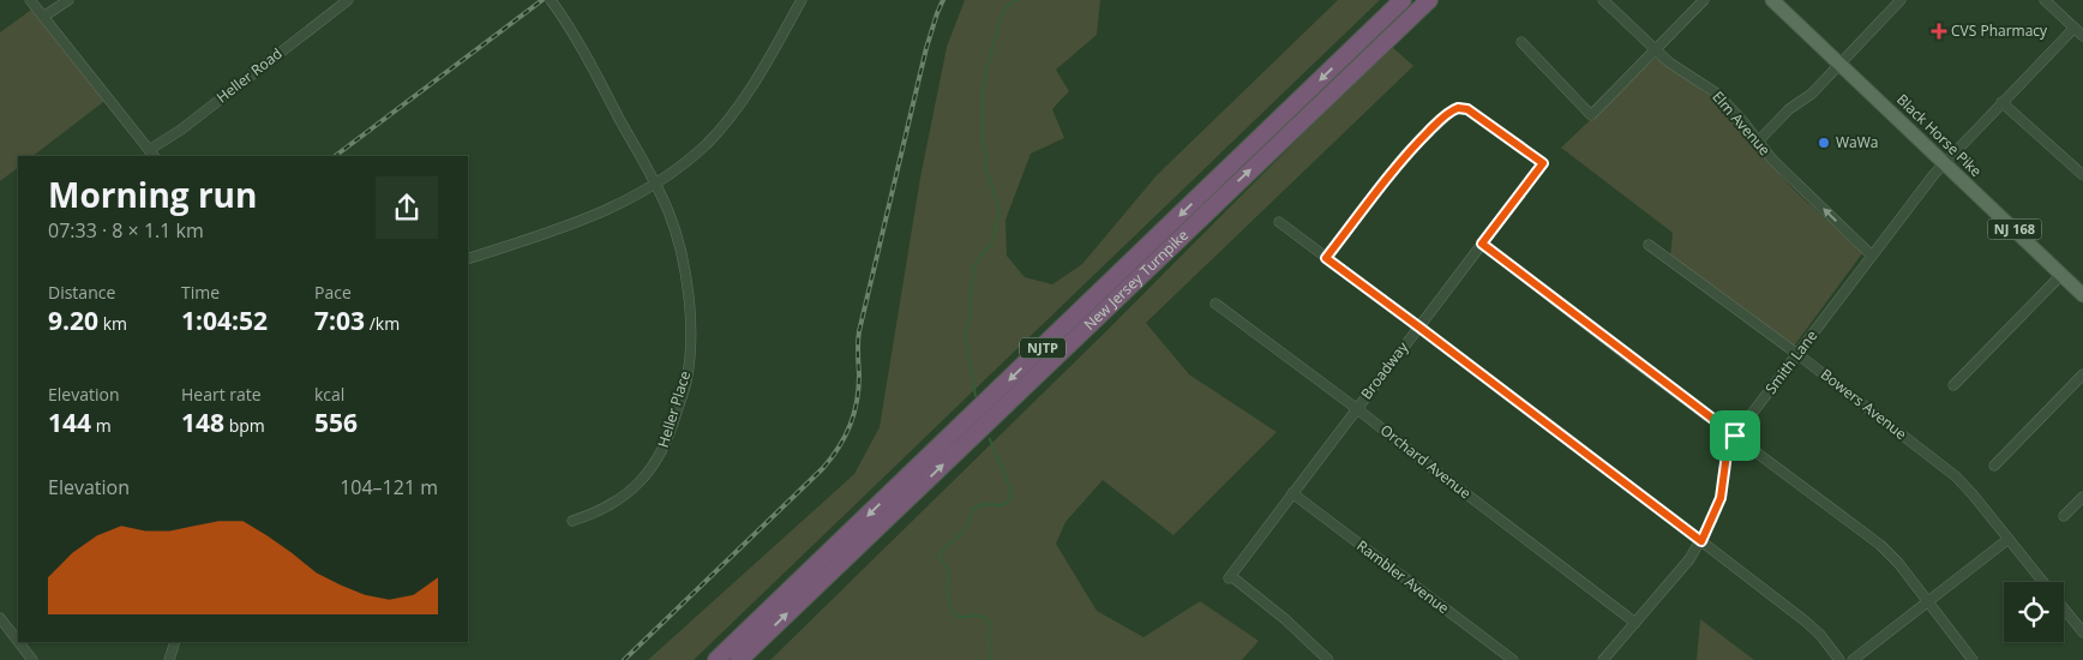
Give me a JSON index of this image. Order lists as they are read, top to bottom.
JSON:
{
  "streets": {
    "highway": ["New Jersey Turnpike", "NJTP"],
    "main road": ["Black Horse Pike", "NJ 168"],
    "street": [
      "Heller Road",
      "Elm Avenue",
      "Smith Lane",
      "Broadway",
      "Bowers Avenue",
      "Heller Place",
      "Orchard Avenue",
      "Rambler Avenue"
    ]
  },
  "crossings": [
    ["Elm Avenue", "Smith Lane"],
    ["Black Horse Pike", "Smith Lane"],
    ["Smith Lane", "Bowers Avenue"],
    ["Smith Lane", "Orchard Avenue"],
    ["Broadway", "Orchard Avenue"],
    ["Broadway", "Rambler Avenue"]
  ],
  "one_way": ["Elm Avenue"],
  "places": {
    "health": ["CVS Pharmacy"],
    "other": ["WaWa"]
  },
  "page": {
    "heading": ["Morning run", "07:33 · 8 × 1.1 km"],
    "stats": [
      ["Distance", "9.20 km"],
      ["Time", "1:04:52"],
      ["Pace", "7:03 /km"],
      ["Elevation", "144 m"],
      ["Heart rate", "148 bpm"],
      ["kcal", "556"]
    ],
    "chart": ["Elevation", "104–121 m"]
  }
}
